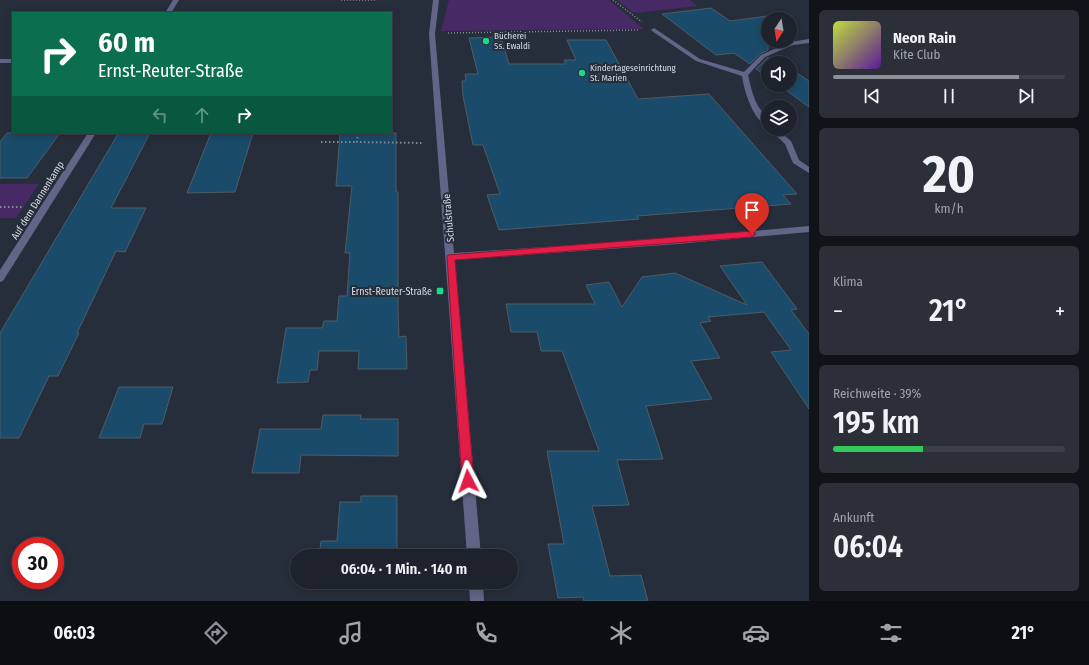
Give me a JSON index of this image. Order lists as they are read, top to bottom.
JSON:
{
  "streets": {
    "street": ["Auf dem Dannenkamp", "Schulstraße"]
  },
  "places": {
    "other": ["Bücherei Ss. Ewaldi", "Kindertageseinrichtung St. Marien"],
    "transit": ["Ernst-Reuter-Straße"]
  },
  "north": "bottom",
  "page": {
    "turn": ["60 m", "Ernst-Reuter-Straße"],
    "song": ["Neon Rain", "Kite Club"],
    "tile": [
      ["20", "km/h"],
      "Klima",
      ["Reichweite · 39%", "195 km"],
      ["Ankunft", "06:04"]
    ],
    "heat": ["−", "21°", "+"],
    "limit": "30",
    "trip": "06:04 · 1 Min. · 140 m",
    "tabs": ["06:03", "21°"]
  }
}
